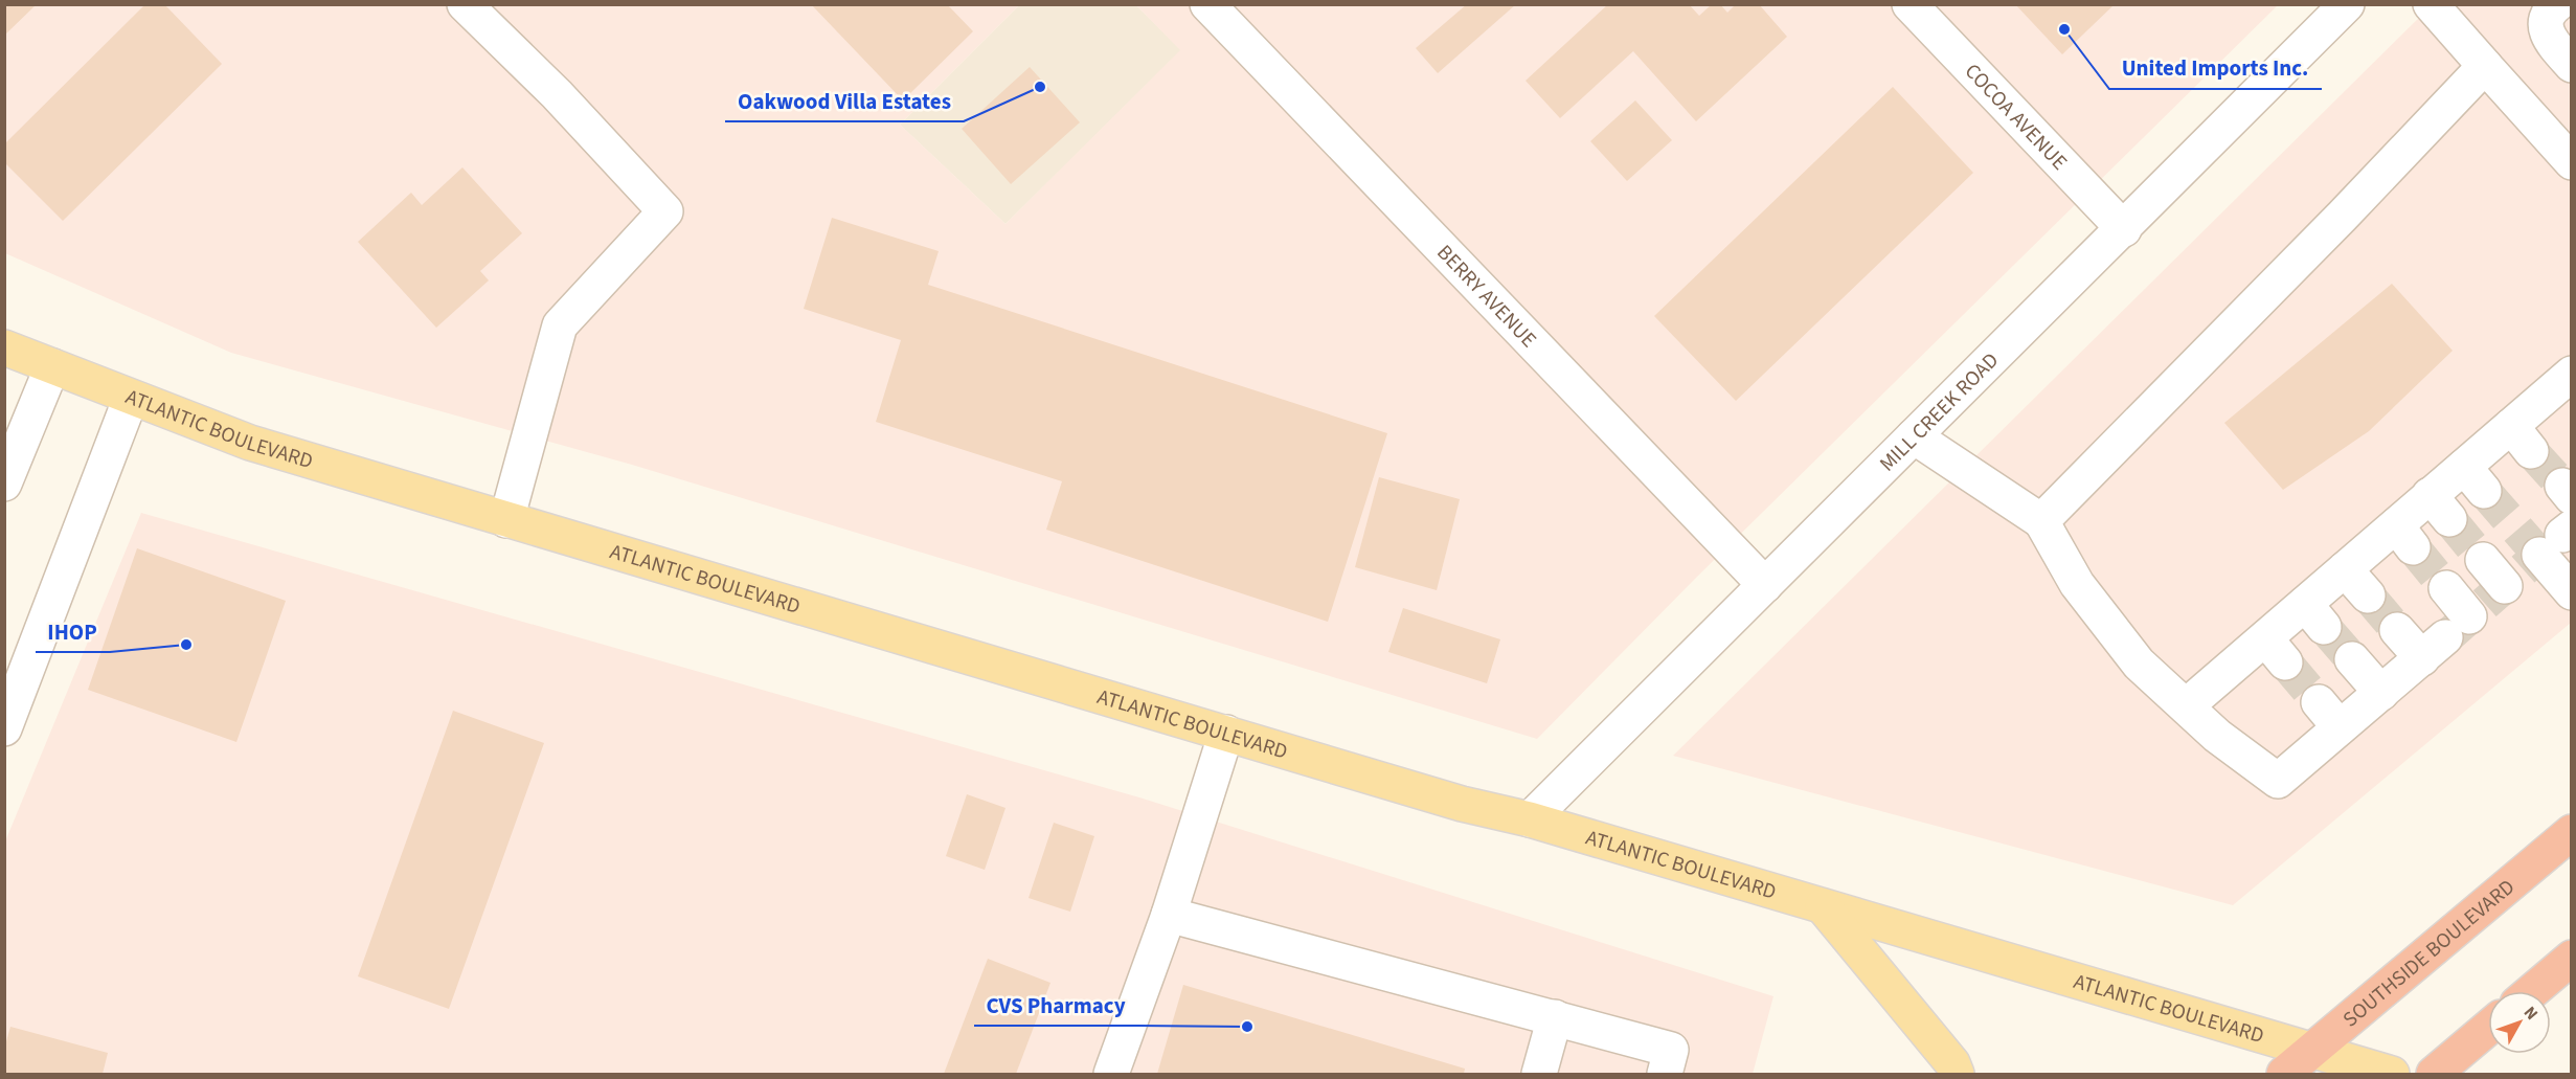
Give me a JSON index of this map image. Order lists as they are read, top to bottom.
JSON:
{
  "streets": {
    "highway": ["SOUTHSIDE BOULEVARD"],
    "main road": ["ATLANTIC BOULEVARD"],
    "street": ["COCOA AVENUE", "BERRY AVENUE", "MILL CREEK ROAD"]
  },
  "crossings": [
    ["COCOA AVENUE", "MILL CREEK ROAD"],
    ["BERRY AVENUE", "MILL CREEK ROAD"],
    ["MILL CREEK ROAD", "ATLANTIC BOULEVARD"],
    ["ATLANTIC BOULEVARD", "SOUTHSIDE BOULEVARD"]
  ],
  "places": [
    "United Imports Inc.",
    "Oakwood Villa Estates",
    "IHOP",
    "CVS Pharmacy"
  ],
  "north": "top right"
}
